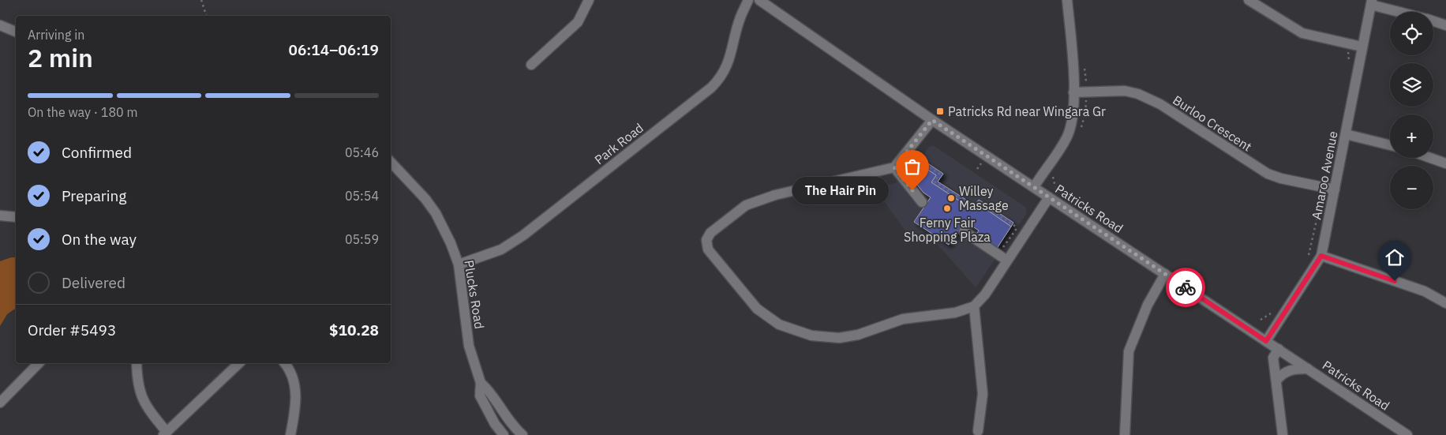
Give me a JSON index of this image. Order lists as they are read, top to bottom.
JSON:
{
  "streets": {
    "street": [
      "Burloo Crescent",
      "Park Road",
      "Amaroo Avenue",
      "Patricks Road",
      "Plucks Road"
    ]
  },
  "crossings": [
    ["Burloo Crescent", "Amaroo Avenue"],
    ["Park Road", "Plucks Road"],
    ["Amaroo Avenue", "Patricks Road"]
  ],
  "places": {
    "transit": ["Patricks Rd near Wingara Gr"],
    "other": ["The Hair Pin", "Willey Massage", "Ferny Fair Shopping Plaza"]
  },
  "page": {
    "map_buttons": ["+", "−"],
    "heading": ["2 min", "Arriving in", "06:14–06:19"],
    "panel": ["Order #5493", "$10.28"],
    "bar": "On the way · 180 m",
    "list": [
      ["Confirmed", "05:46"],
      ["Preparing", "05:54"],
      ["On the way", "05:59"],
      "Delivered"
    ],
    "bubble": "The Hair Pin"
  }
}
